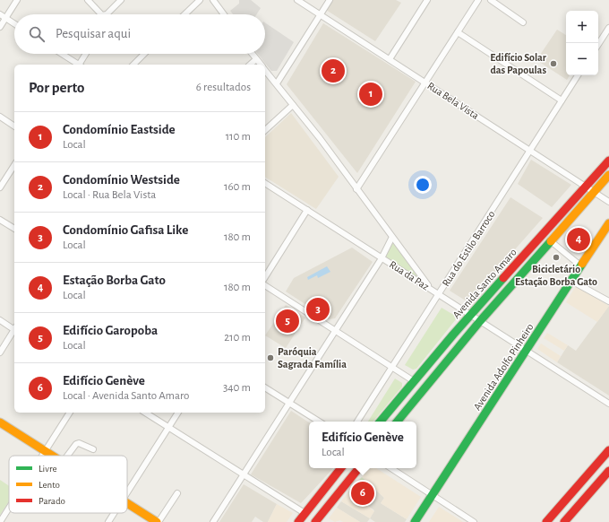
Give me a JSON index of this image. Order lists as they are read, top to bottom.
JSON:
{
  "streets": {
    "main road": ["Avenida Santo Amaro", "Avenida Adolfo Pinheiro"],
    "street": ["Rua Bela Vista", "Rua do Estilo Barroco", "Rua da Paz"]
  },
  "crossings": [
    ["Rua Bela Vista", "Rua do Estilo Barroco"],
    ["Rua Bela Vista", "Avenida Santo Amaro"],
    ["Rua do Estilo Barroco", "Rua da Paz"],
    ["Rua da Paz", "Avenida Santo Amaro"],
    ["Rua da Paz", "Avenida Adolfo Pinheiro"]
  ],
  "places": ["Edifício Solar das Papoulas", "Bicicletário Estação Borba Gato", "Paróquia Sagrada Família"],
  "legend": ["Livre", "Lento", "Parado"],
  "page": {
    "map_buttons": ["+", "−"],
    "search": "Pesquisar aqui",
    "pins": [
      "2",
      "1",
      "4",
      "3",
      "5",
      "6"
    ],
    "heading": ["Por perto", "6 resultados"],
    "list": [
      {
        "mark": "1",
        "name": "Condomínio Eastside",
        "note": "Local",
        "value": "110 m"
      },
      {
        "mark": "2",
        "name": "Condomínio Westside",
        "note": "Local · Rua Bela Vista",
        "value": "160 m"
      },
      {
        "mark": "3",
        "name": "Condomínio Gafisa Like",
        "note": "Local",
        "value": "180 m"
      },
      {
        "mark": "4",
        "name": "Estação Borba Gato",
        "note": "Local",
        "value": "180 m"
      },
      {
        "mark": "5",
        "name": "Edifício Garopoba",
        "note": "Local",
        "value": "210 m"
      },
      {
        "mark": "6",
        "name": "Edifício Genève",
        "note": "Local · Avenida Santo Amaro",
        "value": "340 m"
      }
    ],
    "popup": ["Edifício Genève", "Local"]
  }
}
